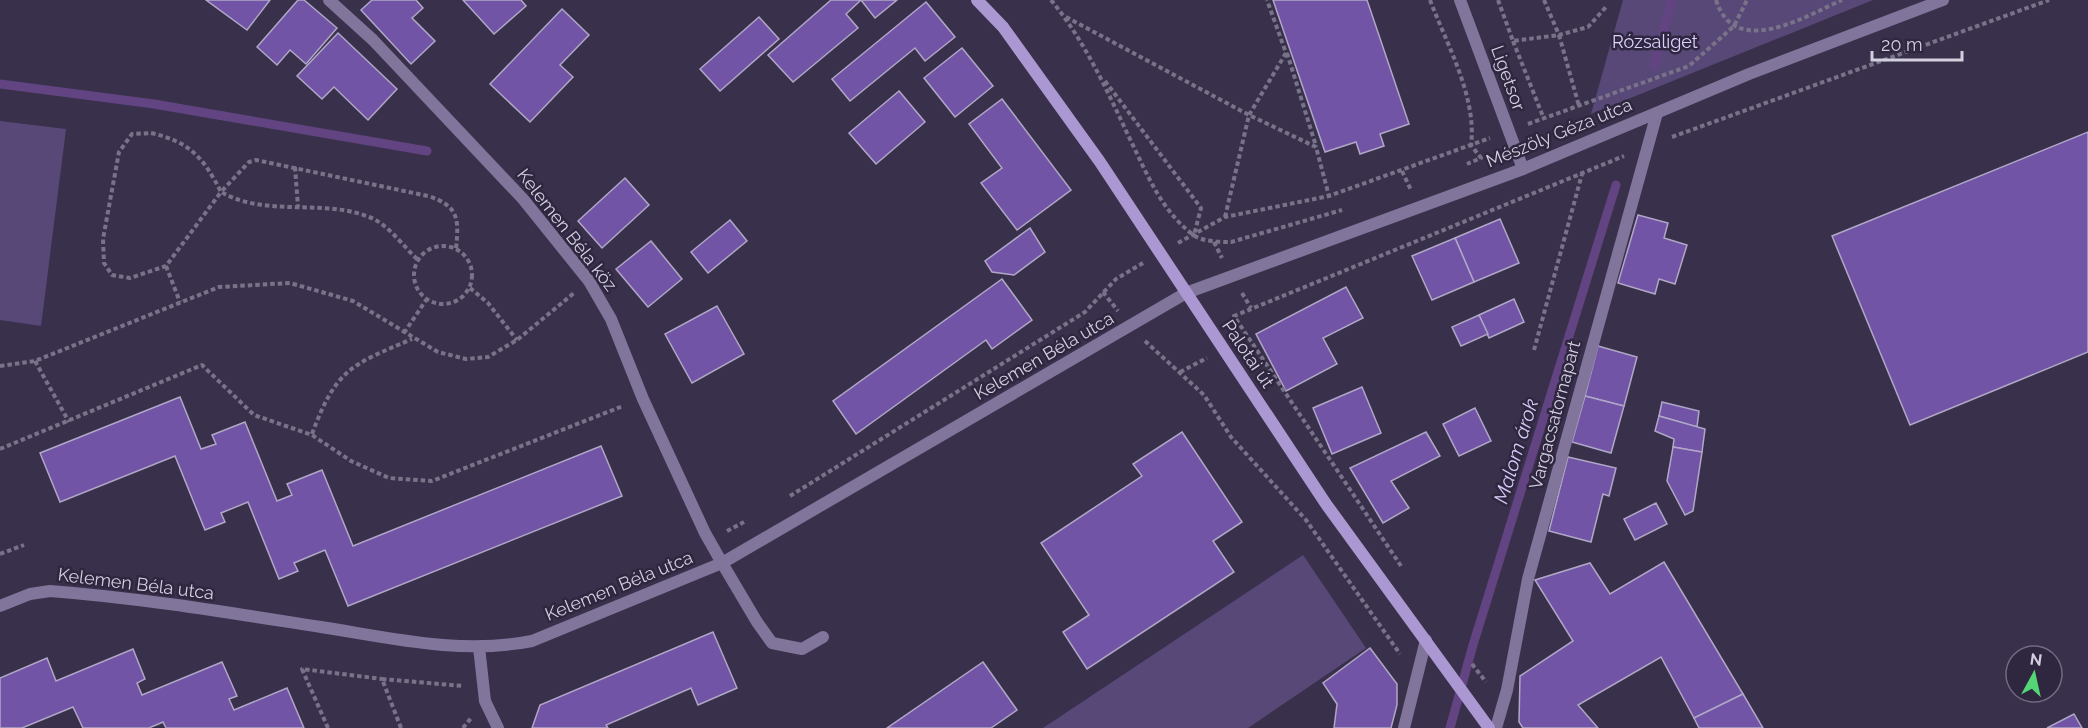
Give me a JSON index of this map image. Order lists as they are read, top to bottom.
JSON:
{
  "streets": {
    "main road": ["Palotai út"],
    "street": [
      "Ligetsor",
      "Mészöly Géza utca",
      "Kelemen Béla köz",
      "Kelemen Béla utca",
      "Vargacsatornapart"
    ]
  },
  "crossings": [
    ["Ligetsor", "Mészöly Géza utca"],
    ["Mészöly Géza utca", "Palotai út"],
    ["Mészöly Géza utca", "Kelemen Béla utca"],
    ["Mészöly Géza utca", "Vargacsatornapart"],
    ["Kelemen Béla köz", "Kelemen Béla utca"],
    ["Palotai út", "Kelemen Béla utca"]
  ],
  "water": ["Malom árok"],
  "parks": ["Rózsaliget"],
  "scale_bar": "20 m",
  "north": "top"
}
